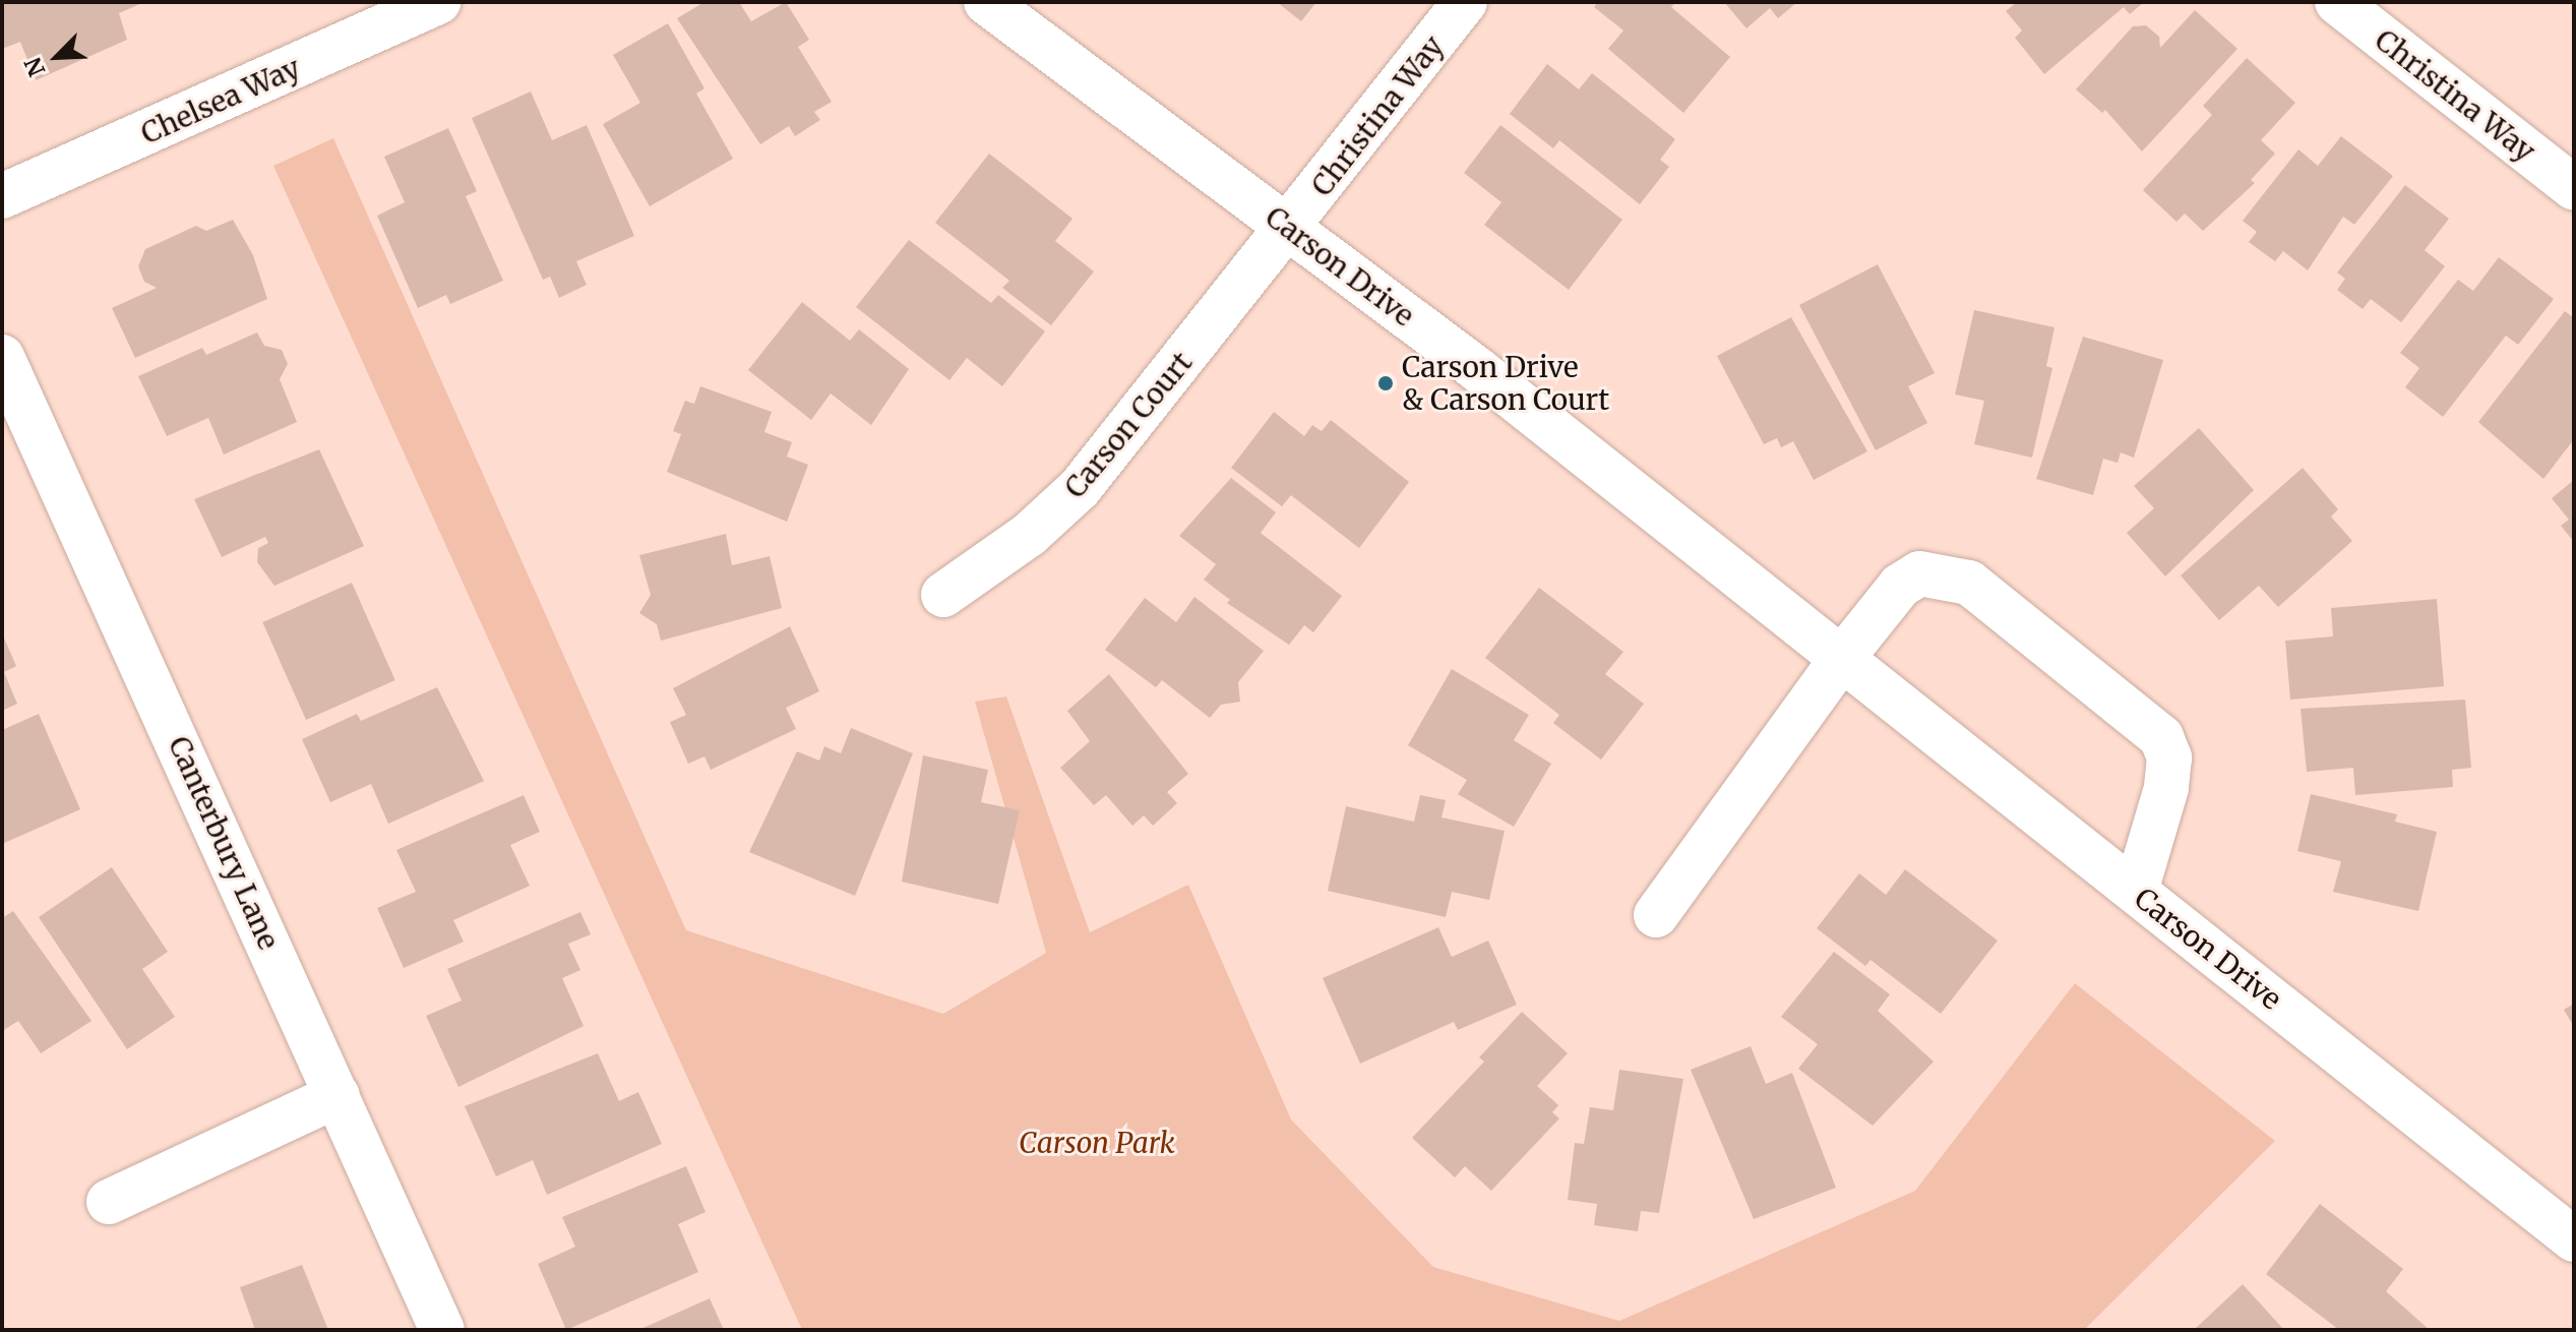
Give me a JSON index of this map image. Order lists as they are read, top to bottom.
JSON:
{
  "streets": {
    "street": [
      "Christina Way",
      "Chelsea Way",
      "Carson Drive",
      "Carson Court",
      "Canterbury Lane"
    ]
  },
  "crossings": [
    ["Christina Way", "Carson Drive"],
    ["Christina Way", "Carson Court"],
    ["Carson Drive", "Carson Court"]
  ],
  "parks": ["Carson Park"],
  "places": ["Carson Drive & Carson Court"],
  "north": "bottom left"
}
